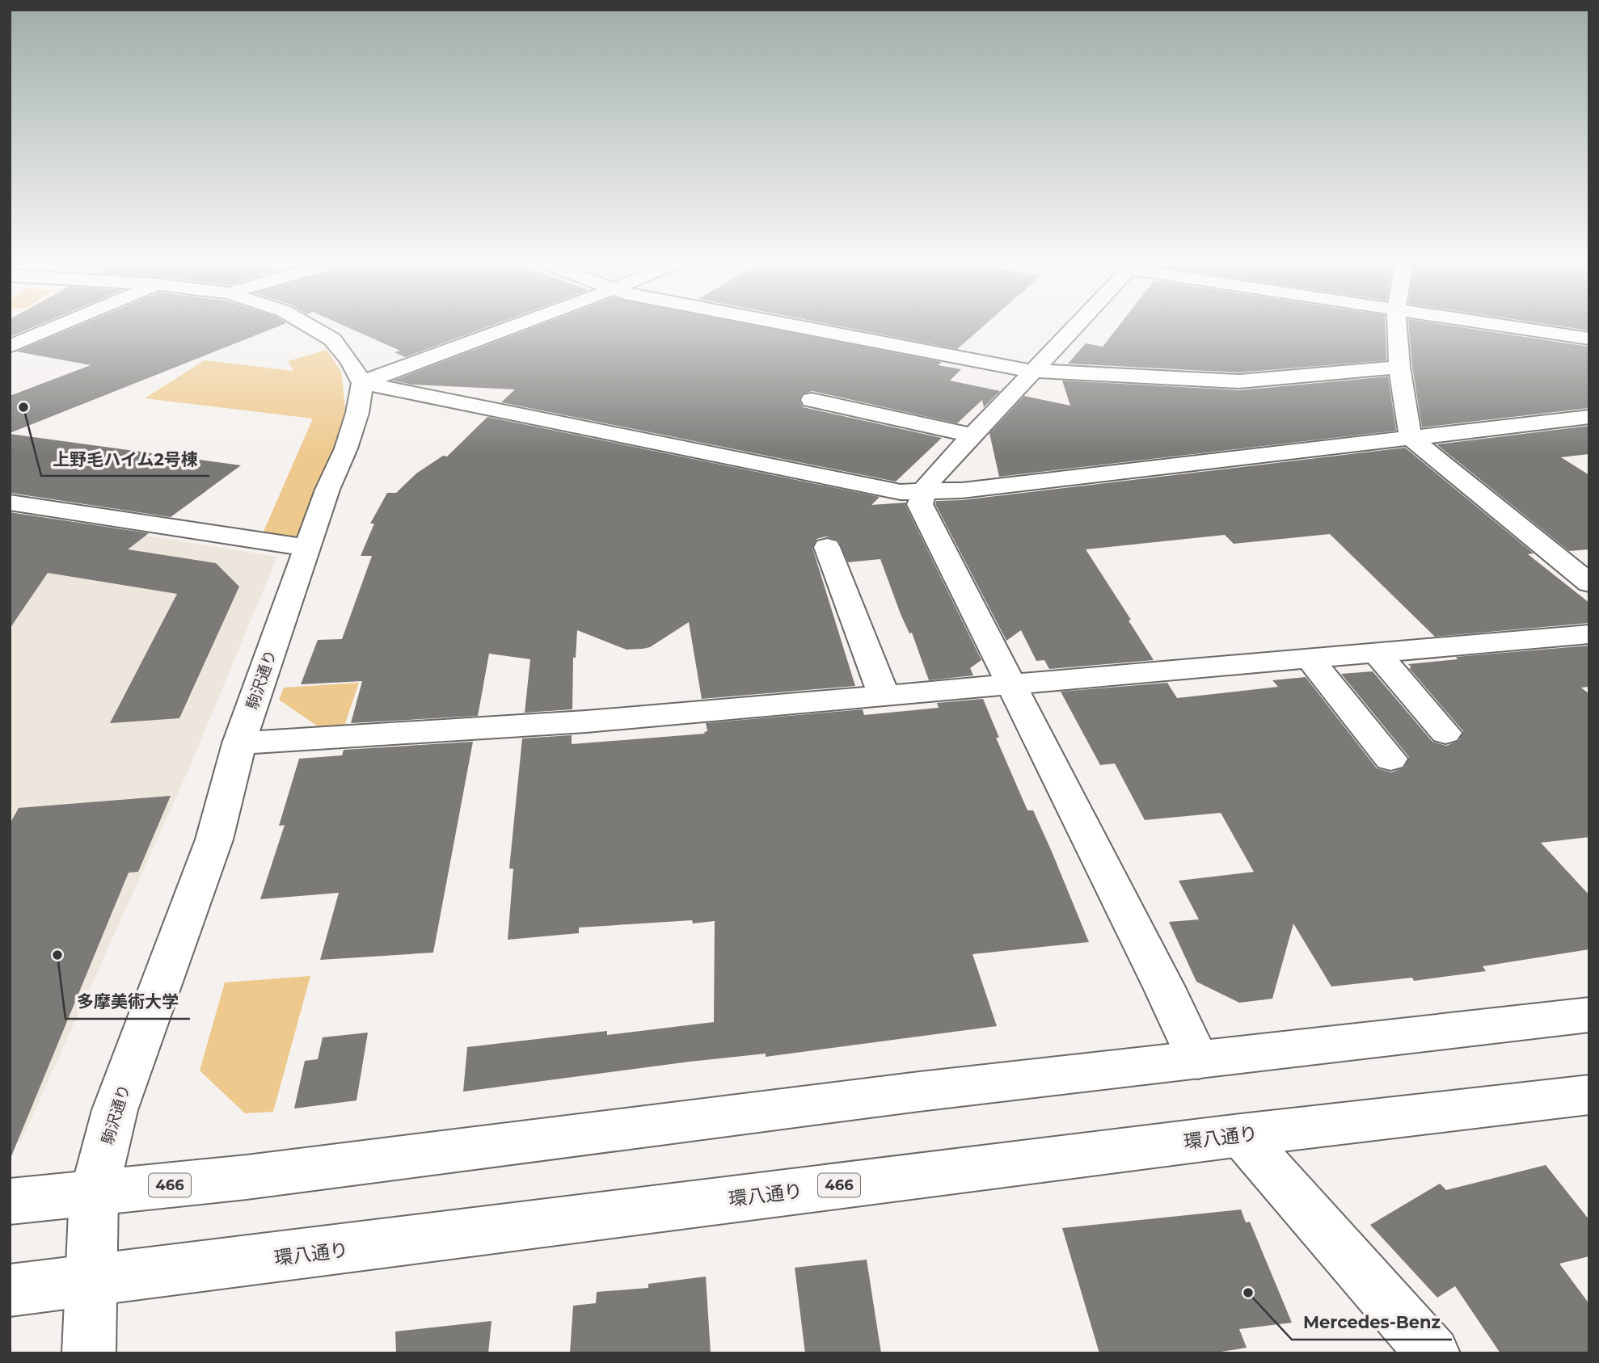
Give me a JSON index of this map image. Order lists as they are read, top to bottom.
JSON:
{
  "streets": {
    "main road": ["駒沢通り", "環八通り", "466"]
  },
  "crossings": [
    ["駒沢通り", "環八通り"],
    ["駒沢通り", "466"]
  ],
  "places": ["上野毛ハイム2号棟", "多摩美術大学", "Mercedes-Benz"]
}
